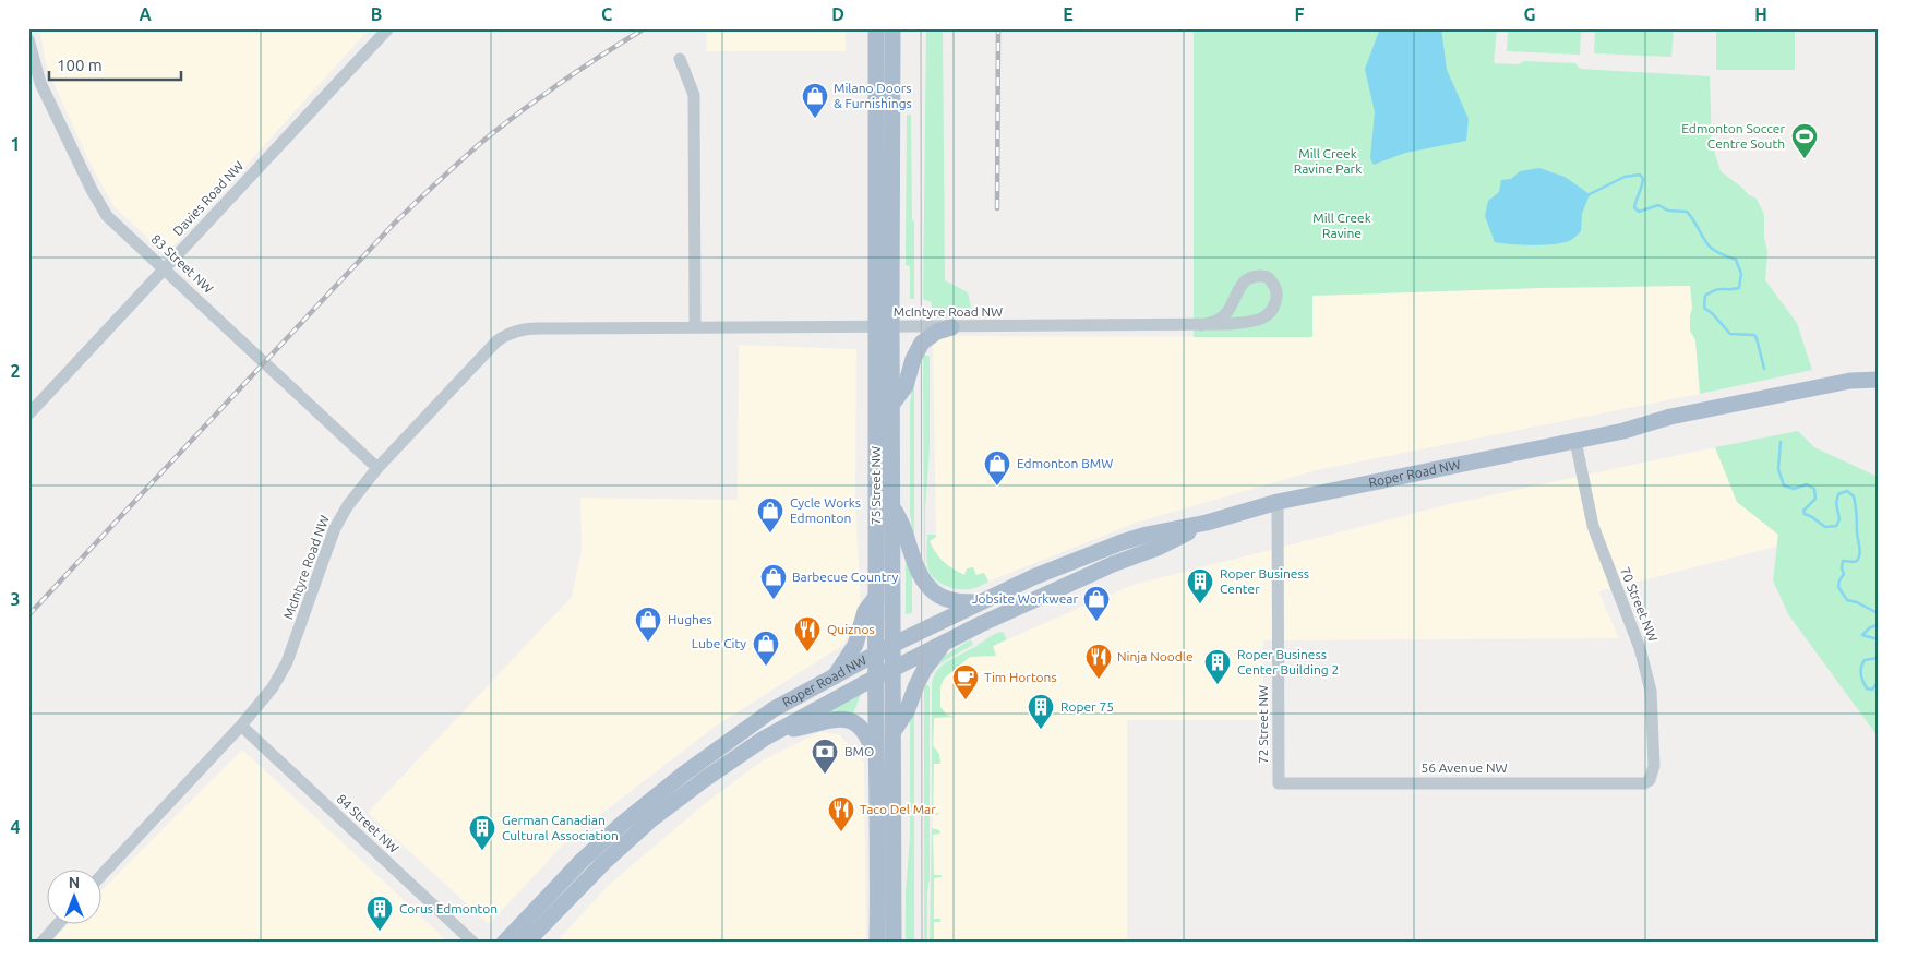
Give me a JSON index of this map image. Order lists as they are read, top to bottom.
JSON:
{
  "streets": {
    "main road": ["Roper Road NW", "75 Street NW"],
    "street": [
      "Davies Road NW",
      "83 Street NW",
      "McIntyre Road NW",
      "70 Street NW",
      "72 Street NW",
      "56 Avenue NW",
      "84 Street NW"
    ]
  },
  "crossings": [
    ["Davies Road NW", "83 Street NW"],
    ["83 Street NW", "McIntyre Road NW"],
    ["McIntyre Road NW", "75 Street NW"],
    ["McIntyre Road NW", "84 Street NW"],
    ["Roper Road NW", "75 Street NW"],
    ["Roper Road NW", "70 Street NW"],
    ["Roper Road NW", "72 Street NW"],
    ["70 Street NW", "56 Avenue NW"],
    ["72 Street NW", "56 Avenue NW"]
  ],
  "parks": ["Mill Creek Ravine Park", "Mill Creek Ravine"],
  "places": {
    "shop": [
      "Milano Doors & Furnishings",
      "Edmonton BMW",
      "Cycle Works Edmonton",
      "Barbecue Country",
      "Jobsite Workwear",
      "Hughes",
      "Lube City"
    ],
    "sports": ["Edmonton Soccer Centre South"],
    "building": [
      "Roper Business Center",
      "Roper Business Center Building 2",
      "Roper 75",
      "German Canadian Cultural Association",
      "Corus Edmonton"
    ],
    "restaurant": ["Quiznos", "Ninja Noodle", "Taco Del Mar"],
    "cafe": ["Tim Hortons"],
    "bank": ["BMO"]
  },
  "scale_bar": "100 m",
  "north": "top",
  "grid": {
    "columns": [
      "A",
      "B",
      "C",
      "D",
      "E",
      "F",
      "G",
      "H"
    ],
    "rows": [
      "1",
      "2",
      "3",
      "4"
    ]
  }
}
